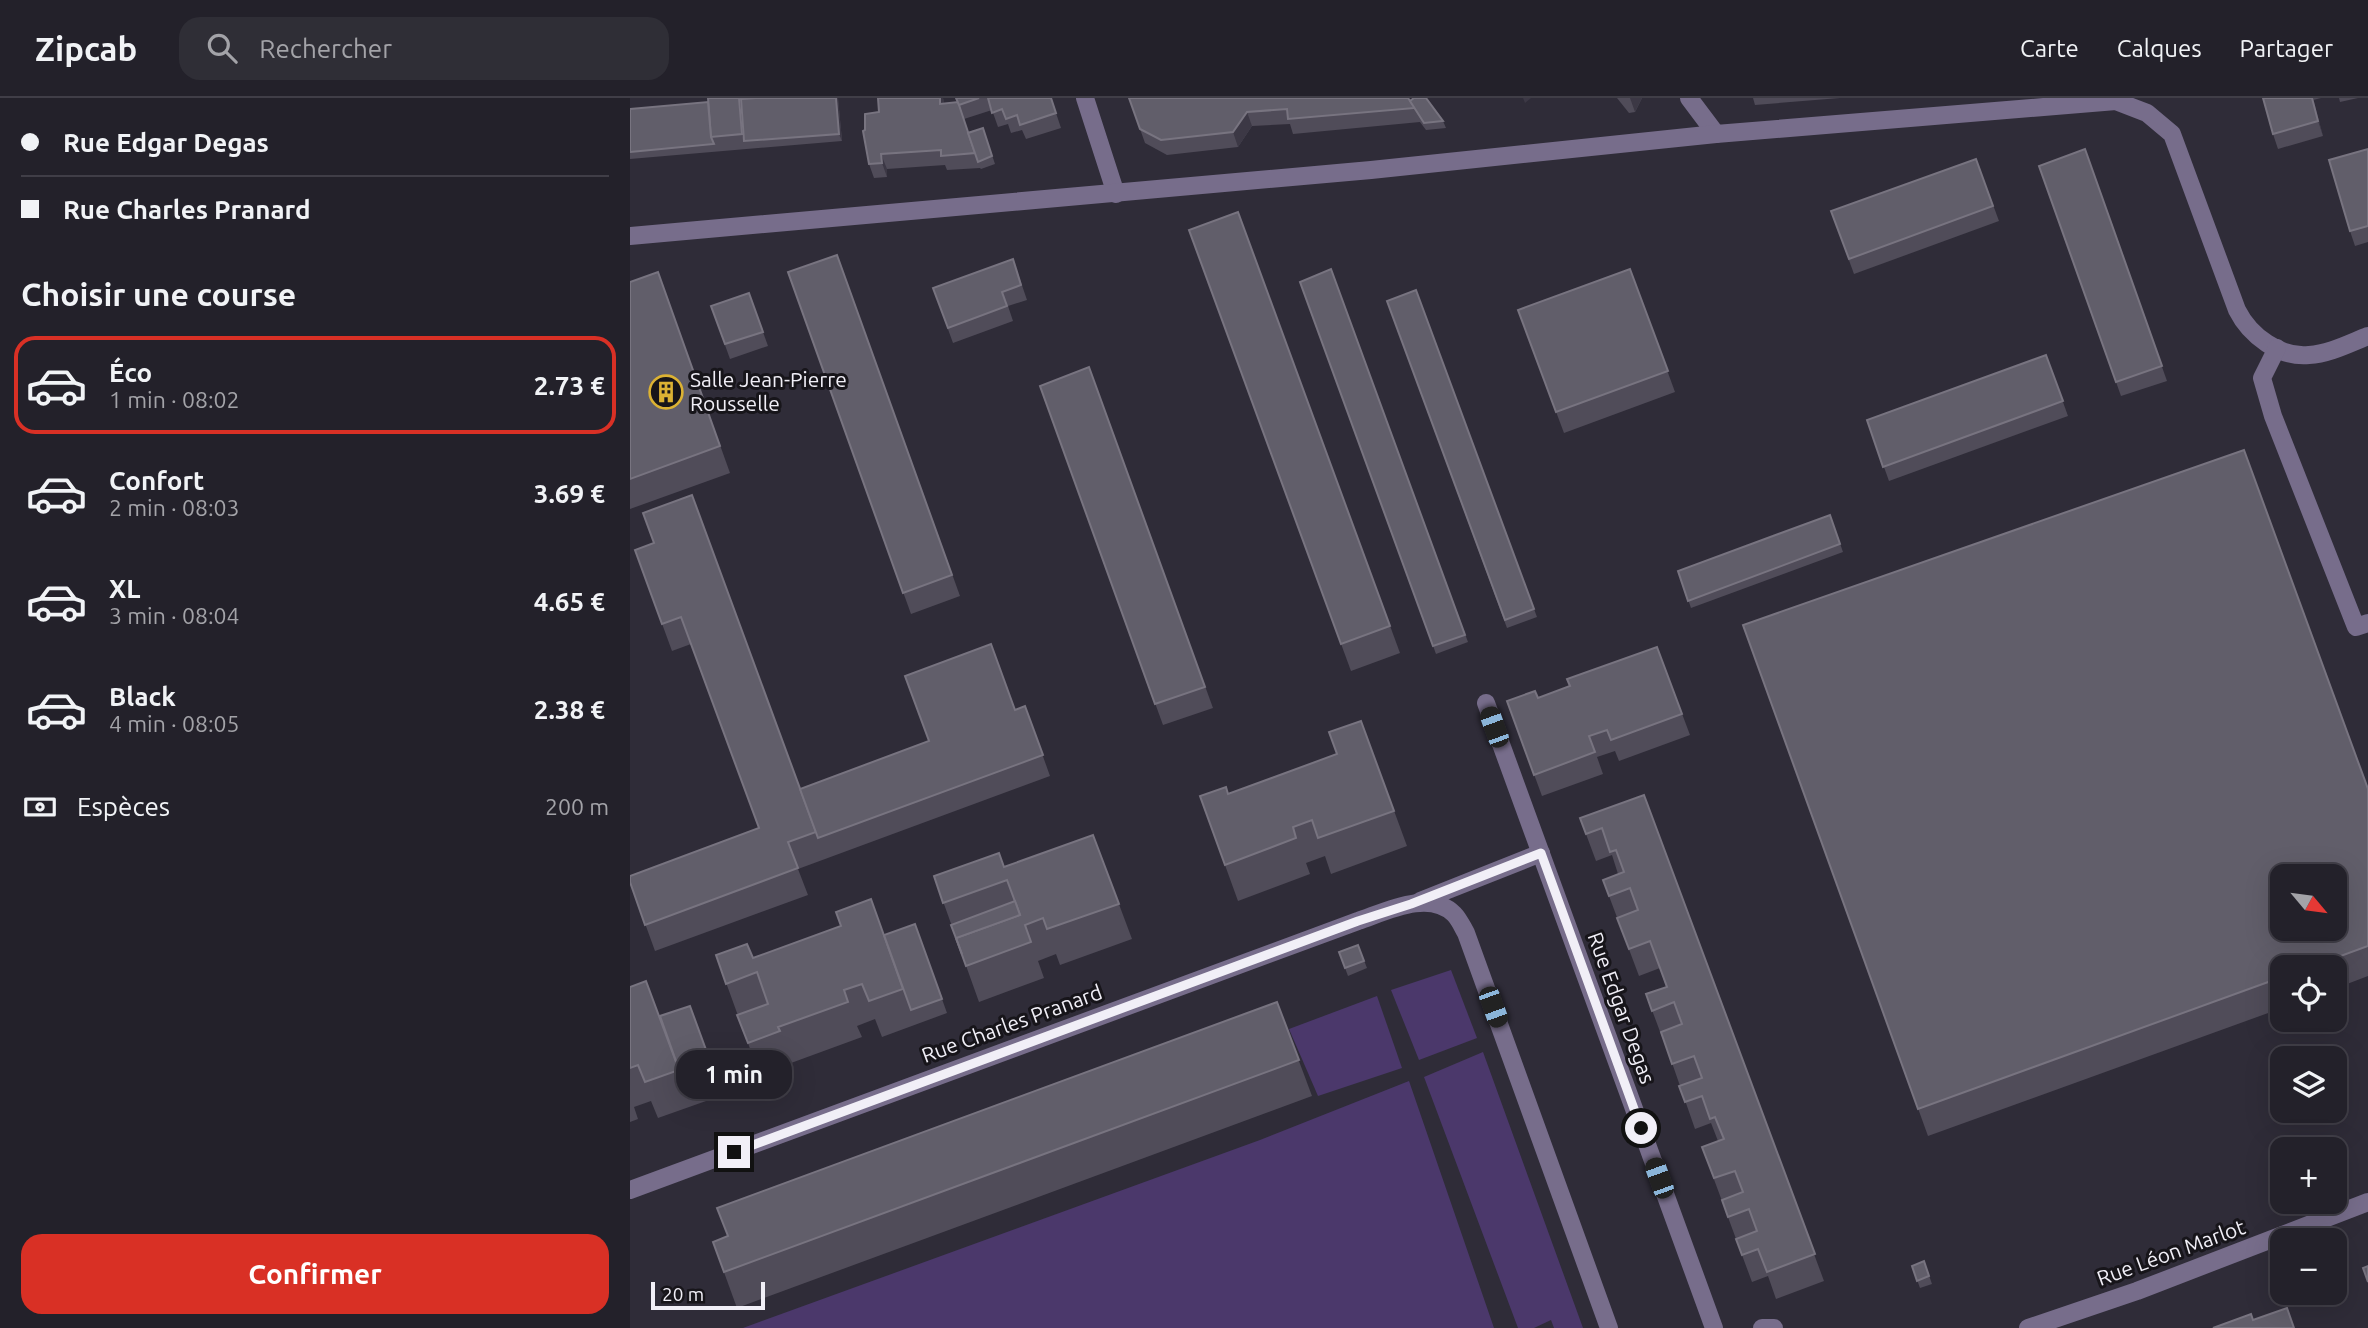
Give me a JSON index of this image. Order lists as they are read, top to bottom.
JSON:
{
  "streets": {
    "street": ["Rue Edgar Degas", "Rue Charles Pranard", "Rue Léon Marlot"]
  },
  "crossings": [
    ["Rue Edgar Degas", "Rue Charles Pranard"]
  ],
  "places": {
    "building": ["Salle Jean-Pierre Rousselle"]
  },
  "scale_bar": "20 m",
  "north": "bottom right",
  "page": {
    "header": "Zipcab",
    "search": "Rechercher",
    "nav": ["Carte", "Calques", "Partager"],
    "banner": ["Rue Edgar Degas", "Rue Charles Pranard"],
    "heading": "Choisir une course",
    "list": [
      {
        "name": "Éco",
        "note": "1 min · 08:02",
        "value": "2.73 €"
      },
      {
        "name": "Confort",
        "note": "2 min · 08:03",
        "value": "3.69 €"
      },
      {
        "name": "XL",
        "note": "3 min · 08:04",
        "value": "4.65 €"
      },
      {
        "name": "Black",
        "note": "4 min · 08:05",
        "value": "2.38 €"
      }
    ],
    "pay": ["Espèces", "200 m"],
    "map_buttons": ["+", "−"],
    "bubble": "1 min",
    "buttons": "Confirmer",
    "scale": "20 m"
  }
}
